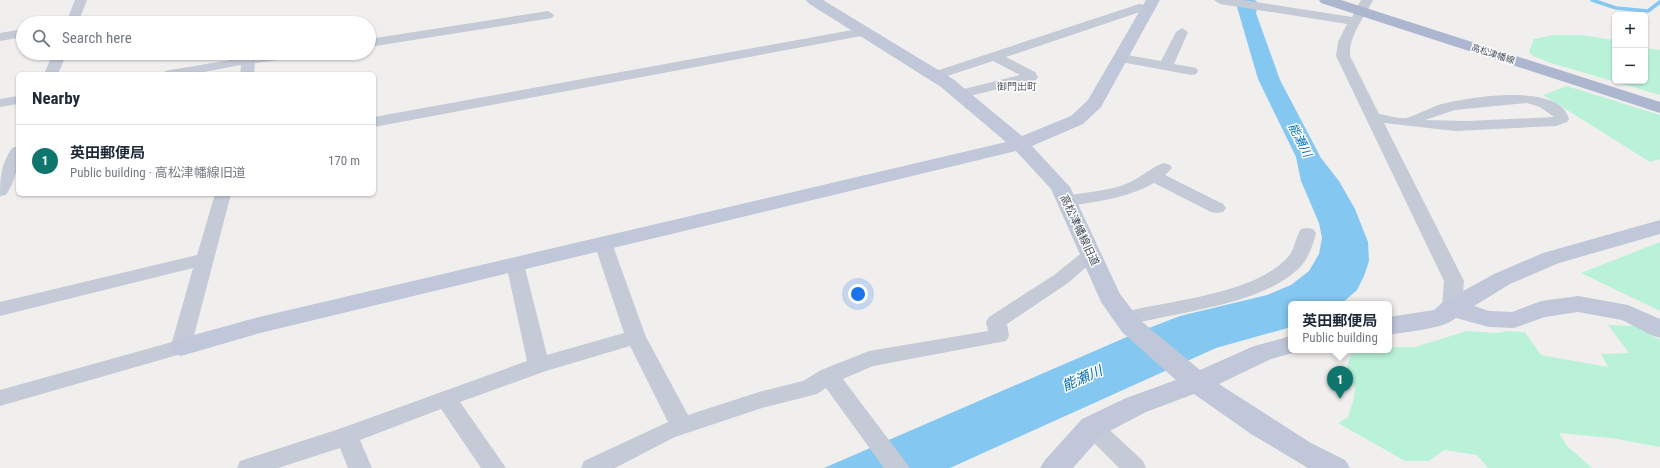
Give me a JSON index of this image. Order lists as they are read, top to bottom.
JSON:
{
  "streets": {
    "main road": ["高松津幡線"],
    "street": ["高松津幡線旧道"]
  },
  "districts": ["御門出町"],
  "water": ["能瀬川"],
  "page": {
    "map_buttons": ["+", "−"],
    "search": "Search here",
    "heading": "Nearby",
    "list": [
      {
        "mark": "1",
        "name": "英田郵便局",
        "note": "Public building · 高松津幡線旧道",
        "value": "170 m"
      }
    ],
    "popup": ["英田郵便局", "Public building"],
    "pins": "1"
  }
}
